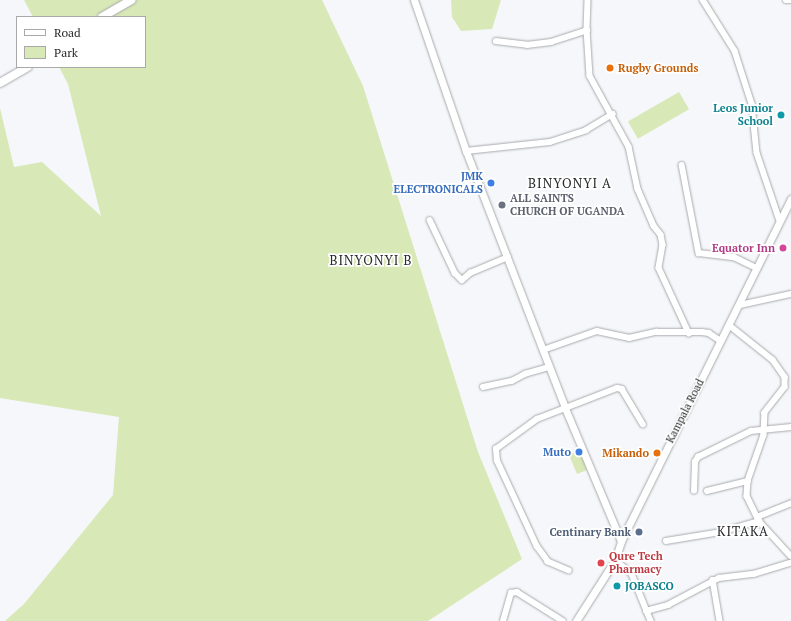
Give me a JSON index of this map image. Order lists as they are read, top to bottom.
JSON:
{
  "streets": {
    "main road": ["Kampala Road"]
  },
  "districts": ["BINYONYI A", "BINYONYI B", "KITAKA"],
  "places": [
    "Rugby Grounds",
    "Leos Junior School",
    "JMK ELECTRONICALS",
    "ALL SAINTS CHURCH OF UGANDA",
    "Equator Inn",
    "Muto",
    "Mikando",
    "Centinary Bank",
    "Qure Tech Pharmacy",
    "JOBASCO"
  ],
  "legend": ["Road", "Park"]
}
